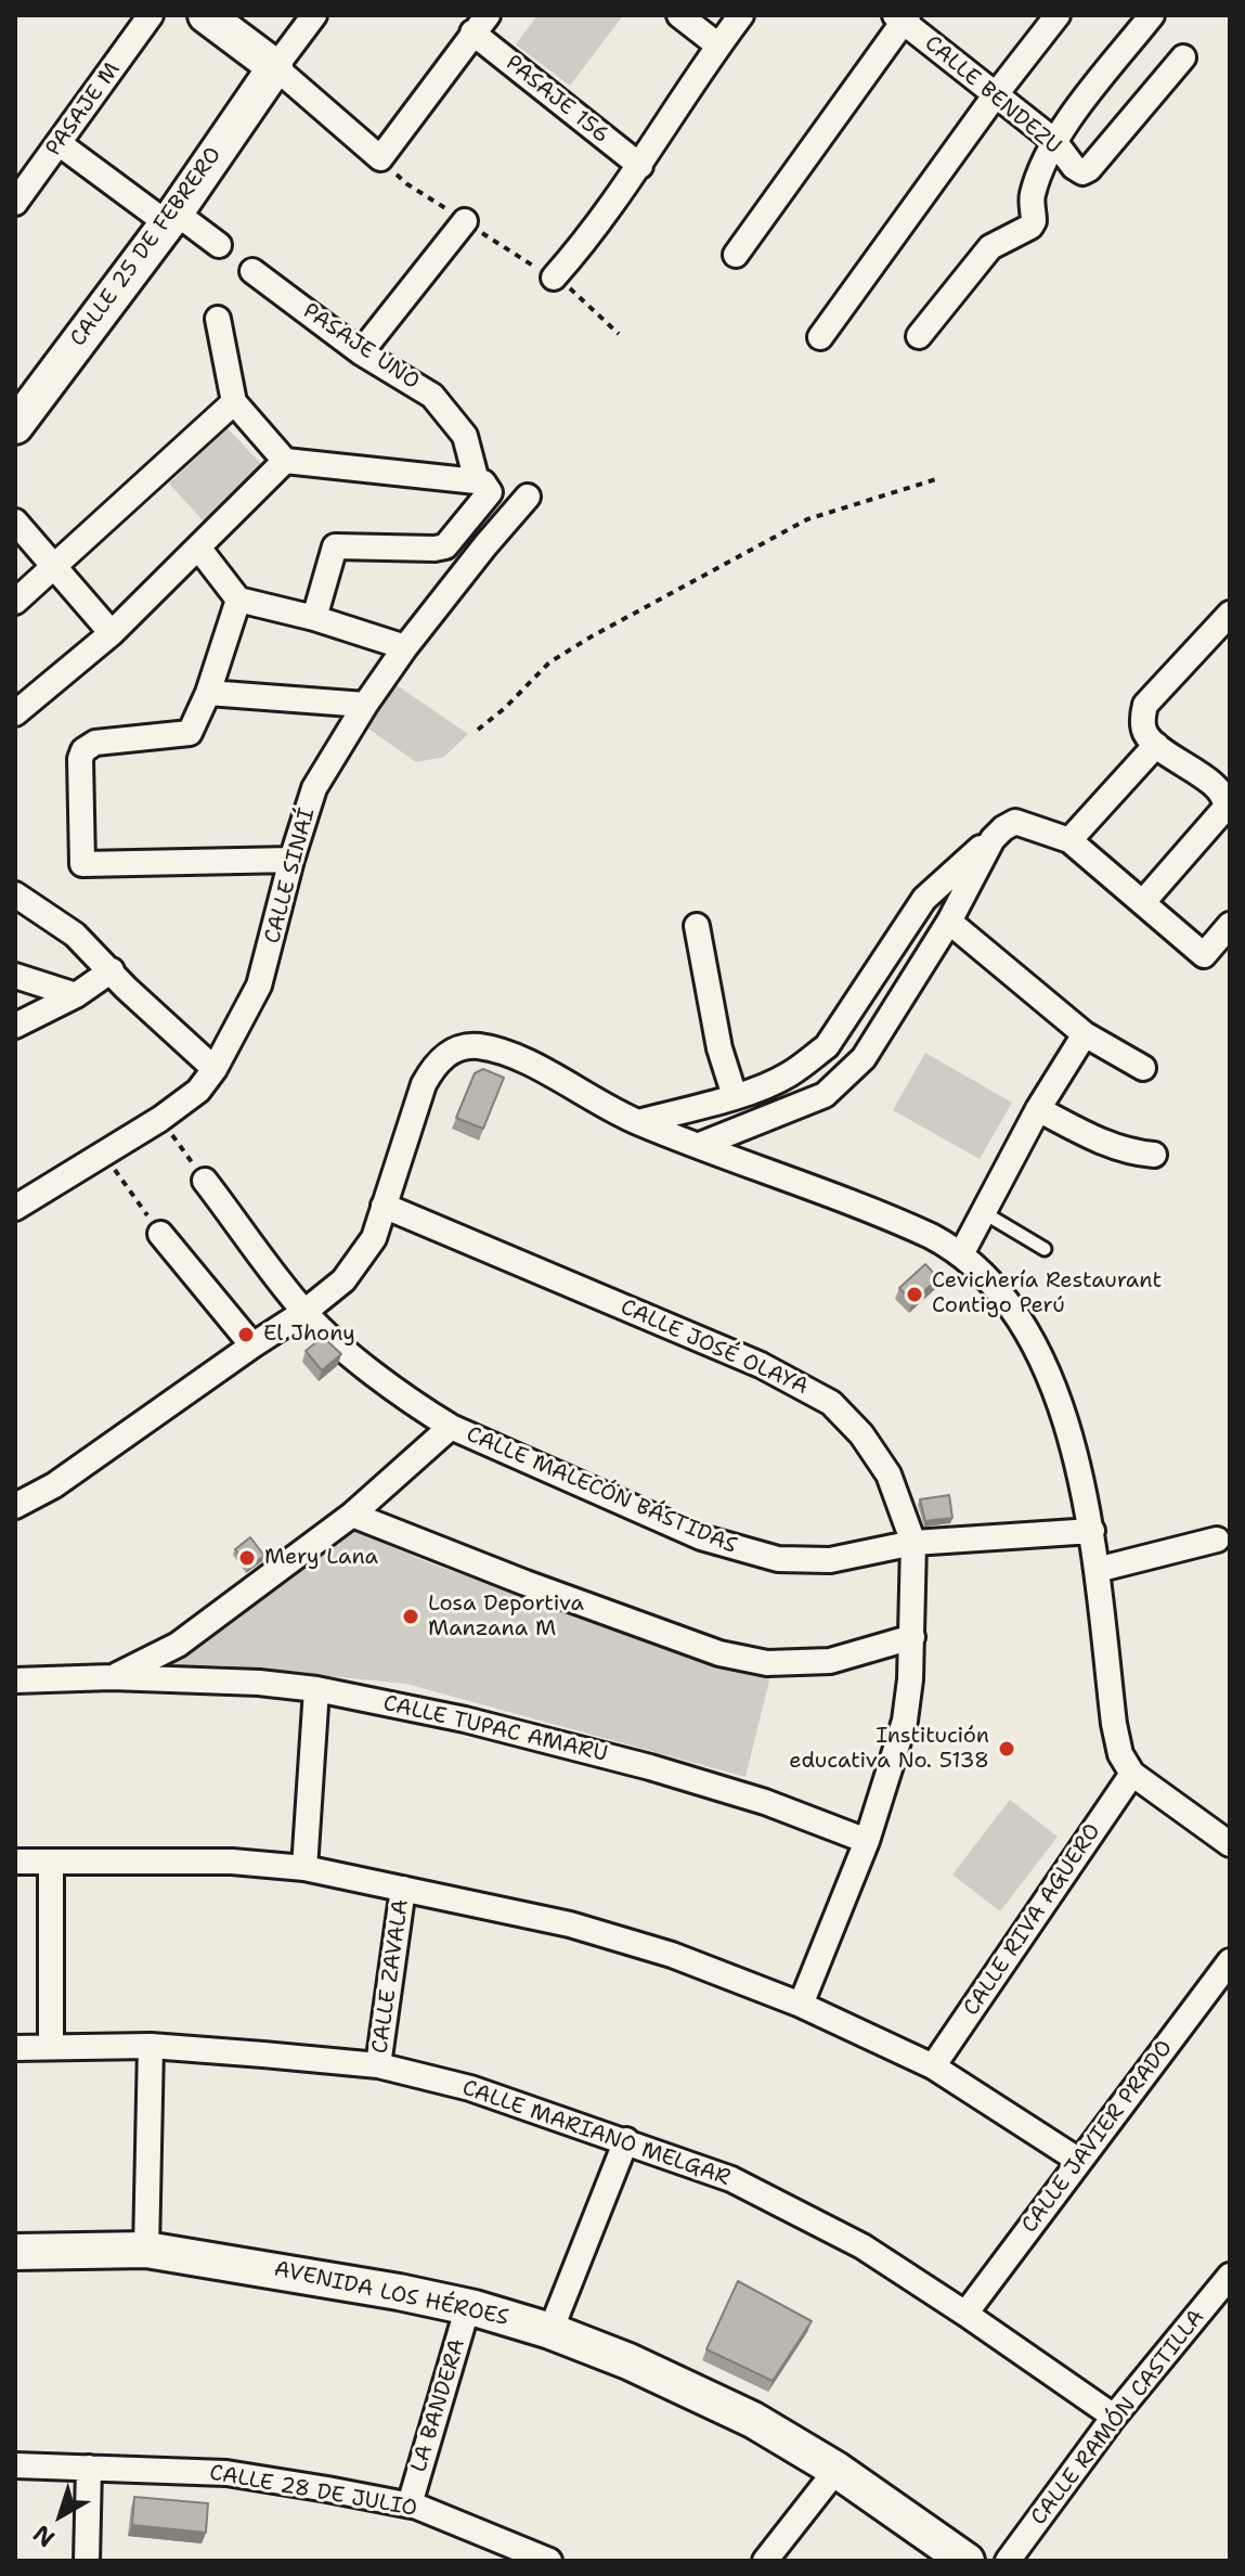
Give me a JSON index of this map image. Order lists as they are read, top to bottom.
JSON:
{
  "streets": {
    "street": [
      "CALLE BENDEZU",
      "PASAJE 156",
      "PASAJE M",
      "CALLE 25 DE FEBRERO",
      "PASAJE UNO",
      "CALLE SINAÍ",
      "CALLE JOSÉ OLAYA",
      "CALLE MALECÓN BÁSTIDAS",
      "CALLE TUPAC AMARU",
      "CALLE RIVA AGUERO",
      "CALLE ZAVALA",
      "CALLE MARIANO MELGAR",
      "CALLE JAVIER PRADO",
      "AVENIDA LOS HÉROES",
      "LA BANDERA",
      "CALLE RAMÓN CASTILLA",
      "CALLE 28 DE JULIO"
    ]
  },
  "crossings": [
    ["CALLE JOSÉ OLAYA", "CALLE MALECÓN BÁSTIDAS"],
    ["CALLE JOSÉ OLAYA", "CALLE TUPAC AMARU"],
    ["CALLE ZAVALA", "CALLE MARIANO MELGAR"],
    ["CALLE MARIANO MELGAR", "CALLE JAVIER PRADO"],
    ["CALLE MARIANO MELGAR", "CALLE RAMÓN CASTILLA"],
    ["AVENIDA LOS HÉROES", "LA BANDERA"],
    ["LA BANDERA", "CALLE 28 DE JULIO"]
  ],
  "places": [
    "Cevichería Restaurant Contigo Perú",
    "El Jhony",
    "Mery Lana",
    "Losa Deportiva Manzana M",
    "Institución educativa No. 5138"
  ],
  "north": "bottom left"
}
